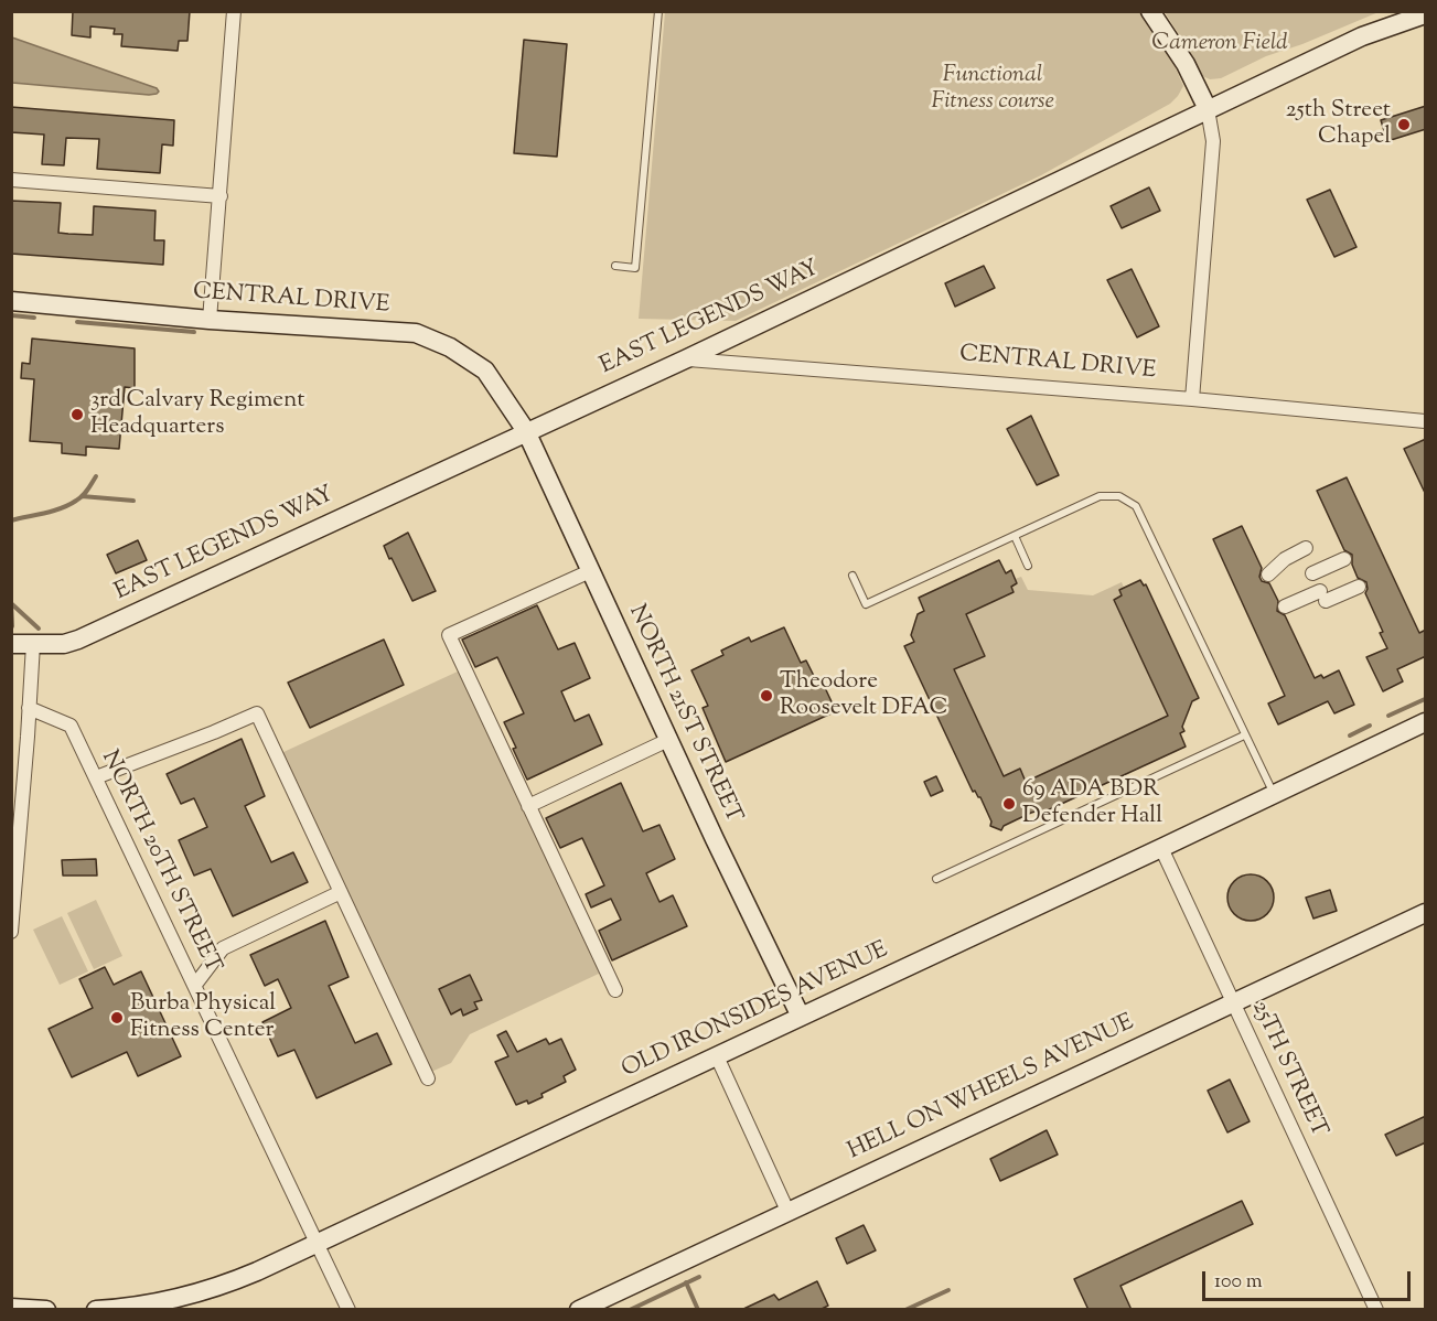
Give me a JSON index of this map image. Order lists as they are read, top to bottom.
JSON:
{
  "streets": {
    "street": [
      "CENTRAL DRIVE",
      "EAST LEGENDS WAY",
      "NORTH 21ST STREET",
      "NORTH 20TH STREET",
      "OLD IRONSIDES AVENUE",
      "25TH STREET",
      "HELL ON WHEELS AVENUE"
    ]
  },
  "crossings": [
    ["CENTRAL DRIVE", "EAST LEGENDS WAY"],
    ["CENTRAL DRIVE", "NORTH 21ST STREET"],
    ["EAST LEGENDS WAY", "NORTH 21ST STREET"],
    ["NORTH 21ST STREET", "OLD IRONSIDES AVENUE"],
    ["NORTH 20TH STREET", "OLD IRONSIDES AVENUE"],
    ["OLD IRONSIDES AVENUE", "25TH STREET"],
    ["25TH STREET", "HELL ON WHEELS AVENUE"]
  ],
  "parks": ["Cameron Field", "Functional Fitness course"],
  "places": [
    "25th Street Chapel",
    "3rd Calvary Regiment Headquarters",
    "Theodore Roosevelt DFAC",
    "69 ADA BDR Defender Hall",
    "Burba Physical Fitness Center"
  ],
  "scale_bar": "100 m"
}
